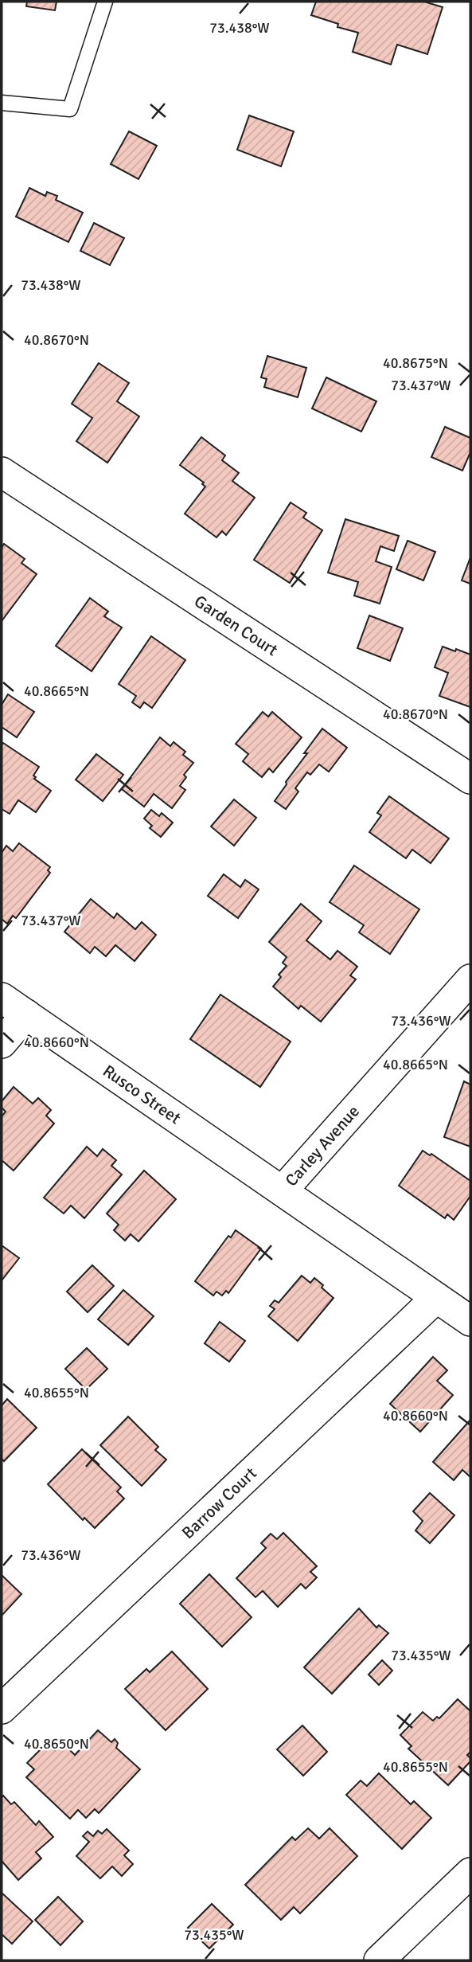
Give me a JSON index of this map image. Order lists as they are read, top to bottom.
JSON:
{
  "streets": {
    "street": [
      "Garden Court",
      "Rusco Street",
      "Carley Avenue",
      "Barrow Court"
    ]
  },
  "crossings": [
    ["Rusco Street", "Carley Avenue"],
    ["Carley Avenue", "Barrow Court"]
  ],
  "coordinates": [
    "73.438°W",
    "40.8670°N",
    "40.8675°N",
    "73.437°W",
    "40.8665°N",
    "73.436°W",
    "40.8660°N",
    "40.8655°N",
    "73.435°W",
    "40.8650°N"
  ]
}
